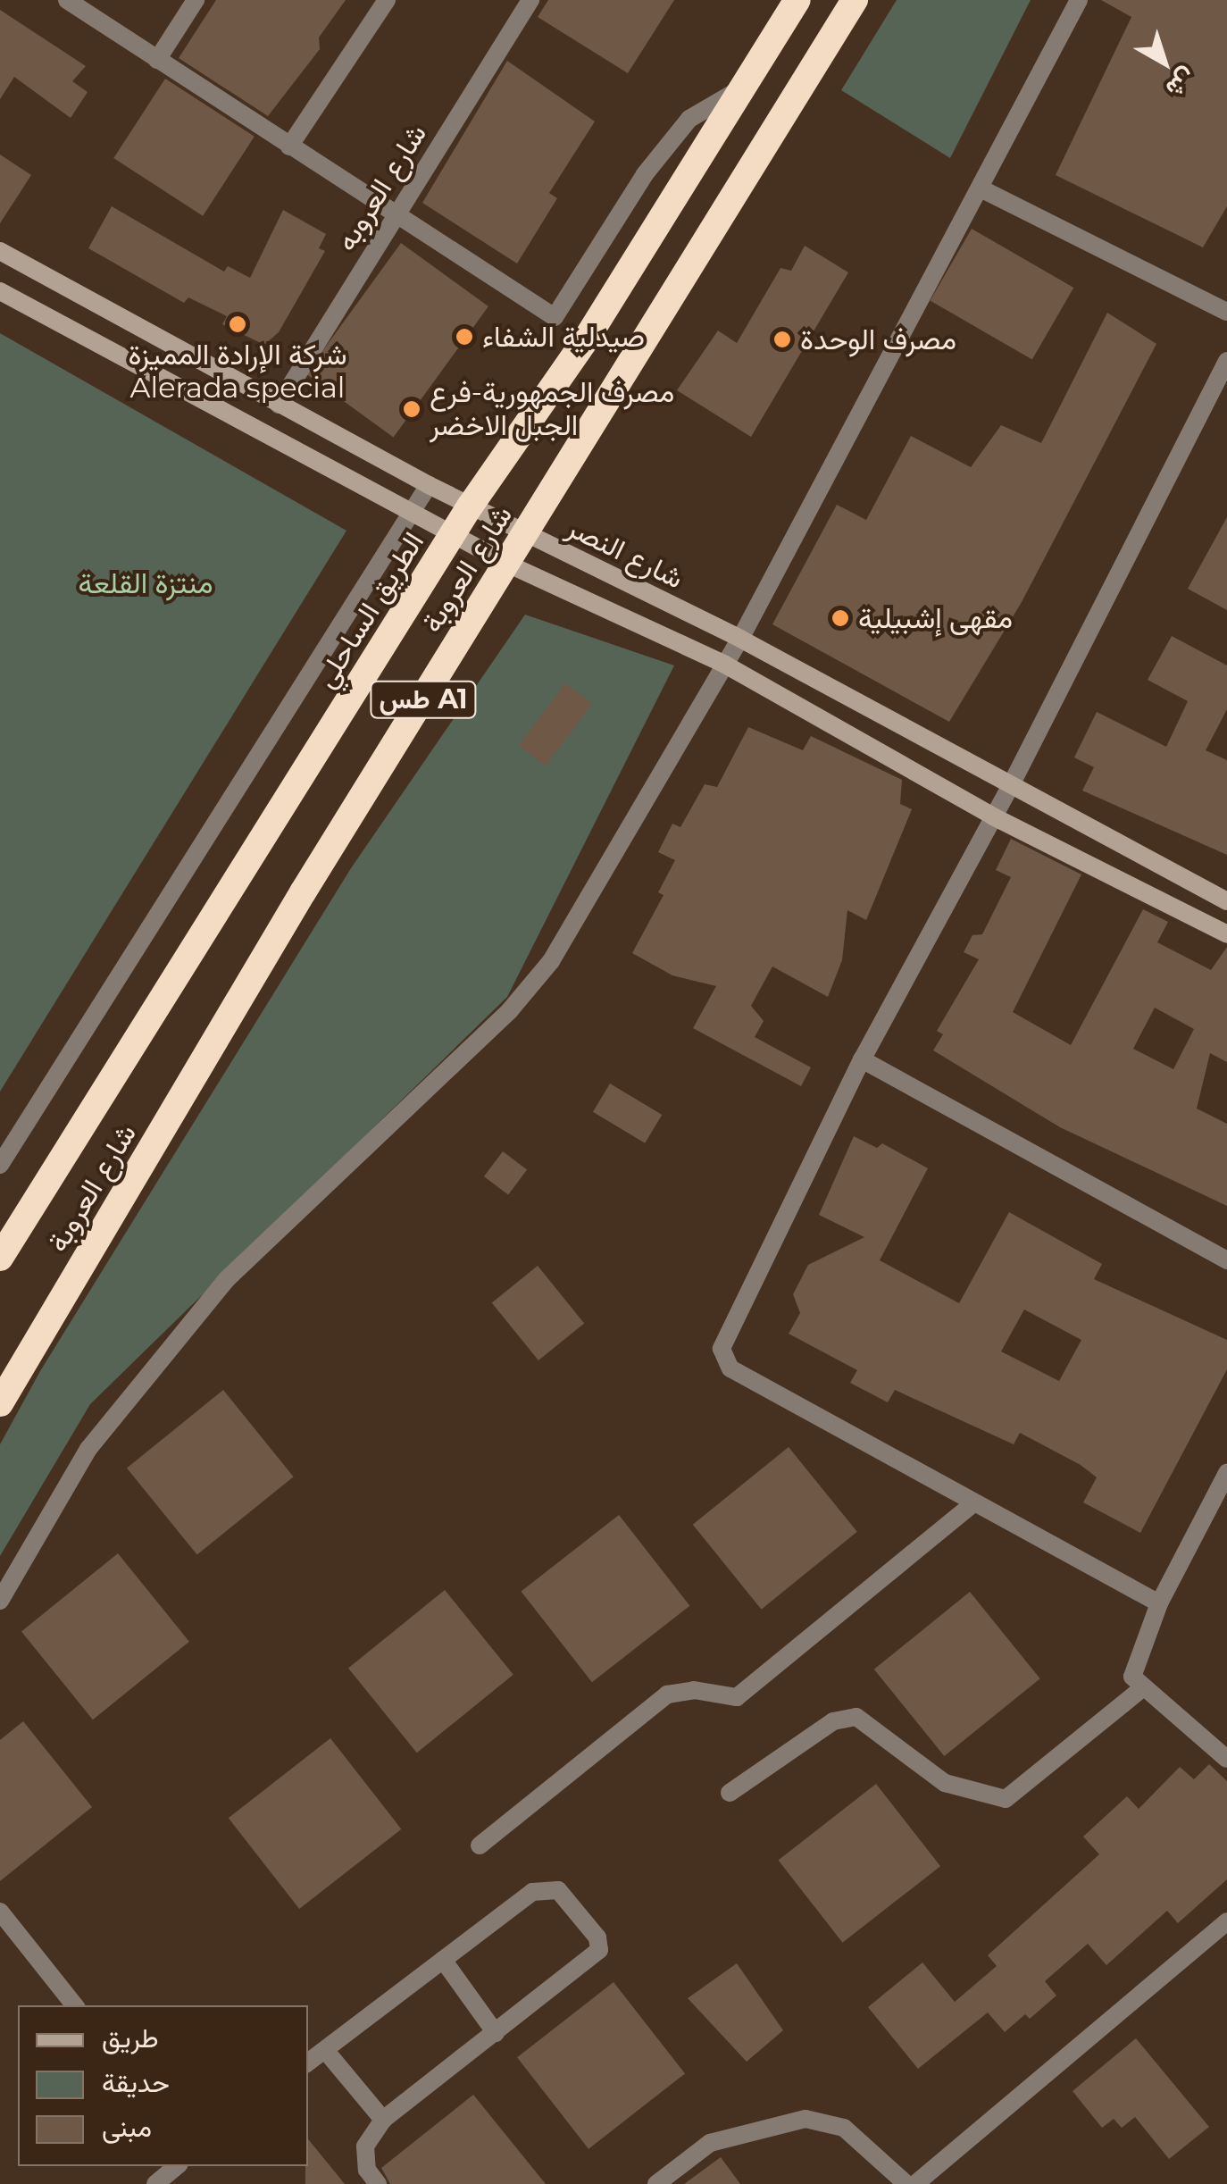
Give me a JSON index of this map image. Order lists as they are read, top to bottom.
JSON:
{
  "streets": {
    "highway": ["شارع العروبة", "الطريق الساحلي", "طس A1"],
    "street": ["شارع العروبه", "شارع النصر"]
  },
  "crossings": [
    ["شارع العروبه", "شارع النصر"],
    ["شارع النصر", "شارع العروبة"],
    ["شارع النصر", "الطريق الساحلي"]
  ],
  "parks": ["منتزة القلعة"],
  "places": [
    "شركة الإرادة المميزة Alerada special",
    "صيدلية الشفاء",
    "مصرف الوحدة",
    "مصرف الجمهورية-فرع الجبل الاخضر",
    "مقهى إشبيلية"
  ],
  "legend": ["طريق", "حديقة", "مبنى"],
  "north": "bottom right"
}
